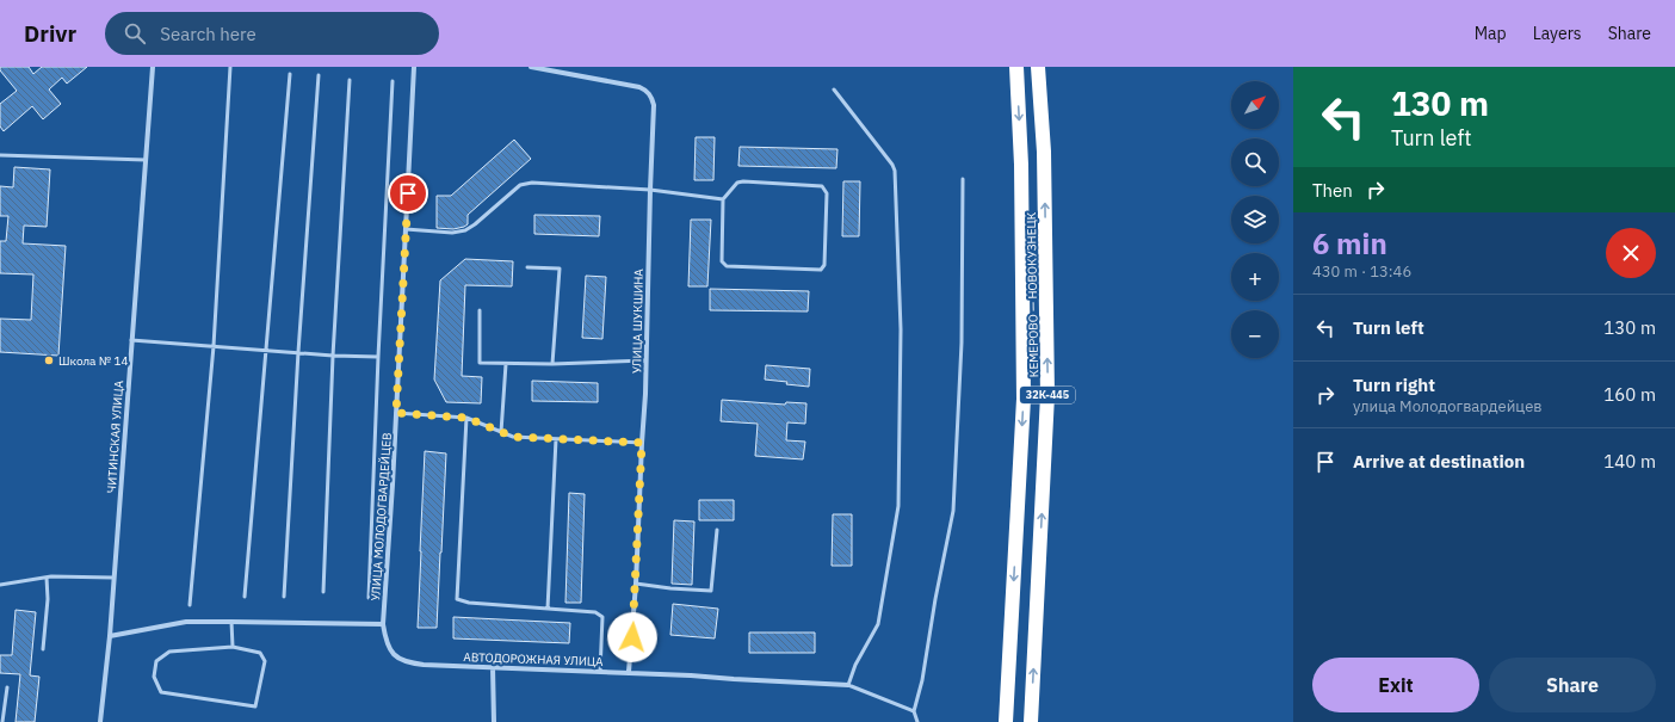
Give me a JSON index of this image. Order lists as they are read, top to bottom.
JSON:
{
  "streets": {
    "highway": ["КЕМЕРОВО — НОВОКУЗНЕЦК", "32К-445"],
    "street": [
      "УЛИЦА ШУКШИНА",
      "ЧИТИНСКАЯ УЛИЦА",
      "УЛИЦА МОЛОДОГВАРДЕЙЦЕВ",
      "АВТОДОРОЖНАЯ УЛИЦА"
    ]
  },
  "crossings": [
    ["УЛИЦА ШУКШИНА", "АВТОДОРОЖНАЯ УЛИЦА"],
    ["УЛИЦА МОЛОДОГВАРДЕЙЦЕВ", "АВТОДОРОЖНАЯ УЛИЦА"]
  ],
  "places": ["Школа № 14"],
  "north": "top right",
  "page": {
    "header": "Drivr",
    "search": "Search here",
    "nav": ["Map", "Layers", "Share"],
    "turn": ["130 m", "Turn left"],
    "map_buttons": ["+", "−"],
    "then": "Then",
    "heading": ["6 min", "430 m · 13:46"],
    "list": [
      {
        "name": "Turn left",
        "value": "130 m"
      },
      {
        "name": "Turn right",
        "note": "улица Молодогвардейцев",
        "value": "160 m"
      },
      {
        "name": "Arrive at destination",
        "value": "140 m"
      }
    ],
    "buttons": ["Exit", "Share"]
  }
}
